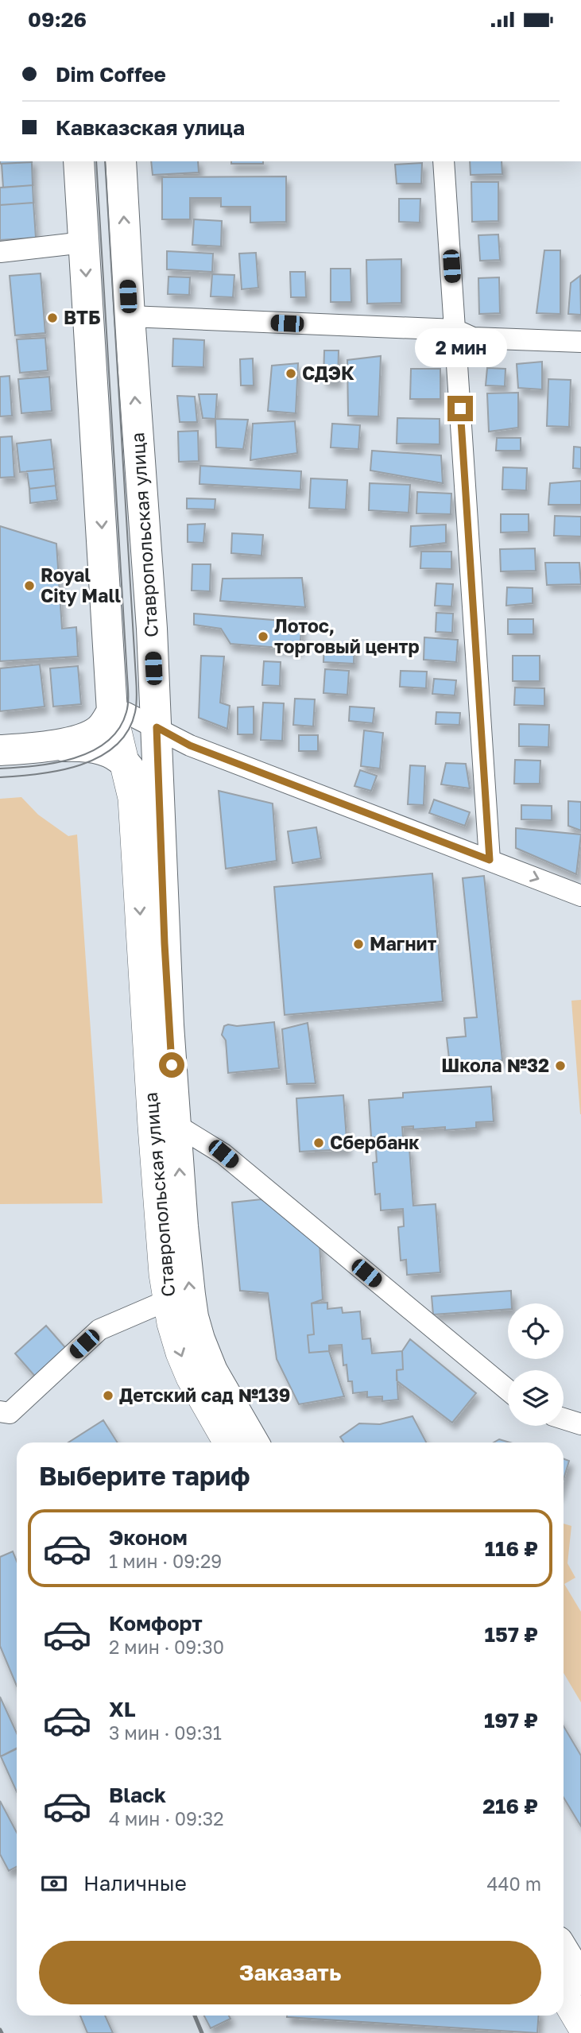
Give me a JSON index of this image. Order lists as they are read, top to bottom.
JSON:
{
  "streets": {
    "main road": ["Ставропольская улица"]
  },
  "places": [
    "ВТБ",
    "СДЭК",
    "Royal City Mall",
    "Лотос, торговый центр",
    "Магнит",
    "Школа №32",
    "Сбербанк",
    "Детский сад №139"
  ],
  "page": {
    "status": "09:26",
    "banner": ["Dim Coffee", "Кавказская улица"],
    "bubble": "2 мин",
    "heading": "Выберите тариф",
    "list": [
      {
        "name": "Эконом",
        "note": "1 мин · 09:29",
        "value": "116 ₽"
      },
      {
        "name": "Комфорт",
        "note": "2 мин · 09:30",
        "value": "157 ₽"
      },
      {
        "name": "XL",
        "note": "3 мин · 09:31",
        "value": "197 ₽"
      },
      {
        "name": "Black",
        "note": "4 мин · 09:32",
        "value": "216 ₽"
      }
    ],
    "pay": ["Наличные", "440 m"],
    "buttons": "Заказать"
  }
}
